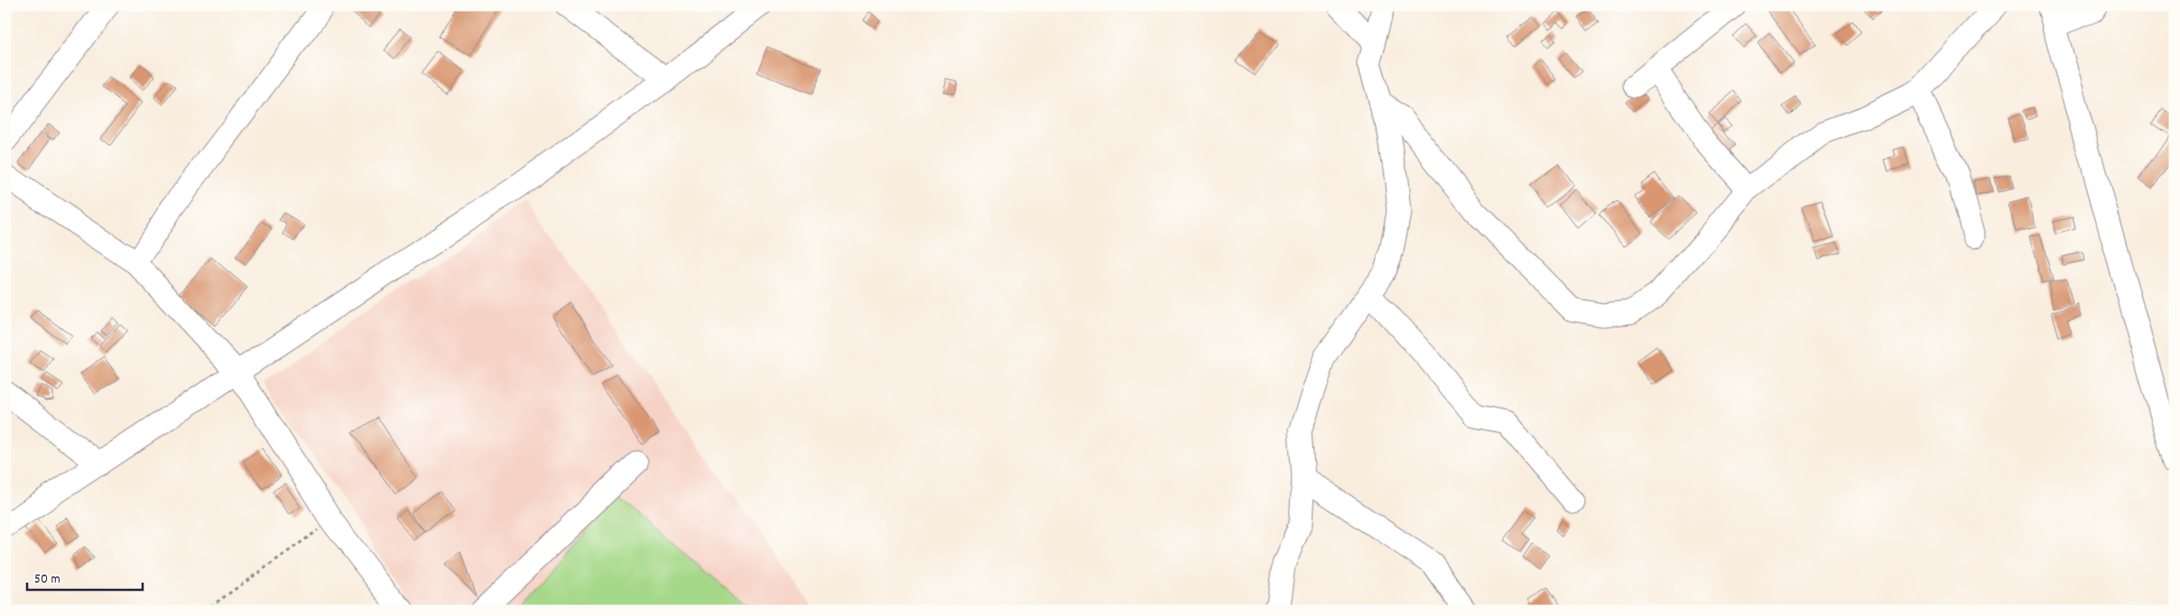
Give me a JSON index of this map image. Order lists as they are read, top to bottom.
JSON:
{
  "scale_bar": "50 m"
}
